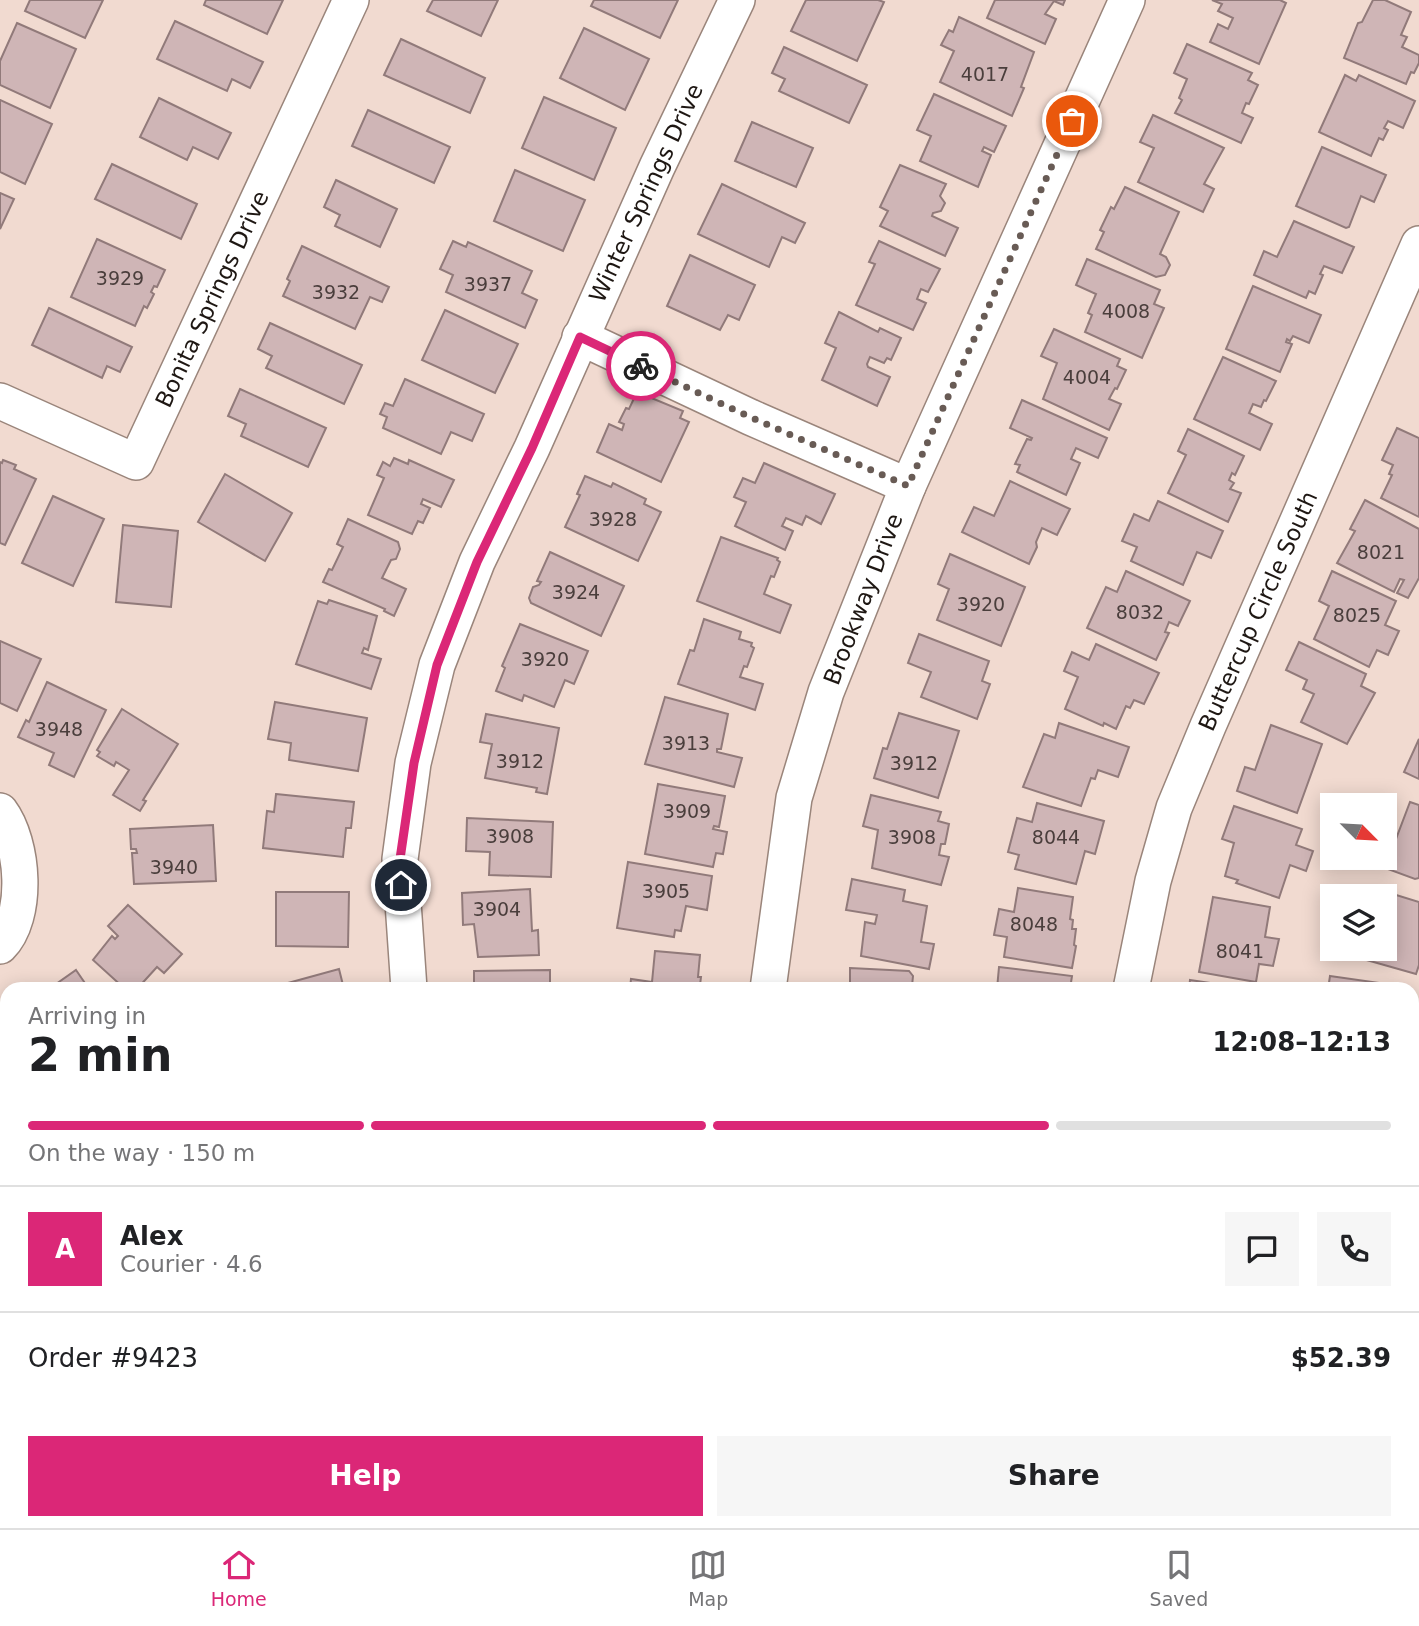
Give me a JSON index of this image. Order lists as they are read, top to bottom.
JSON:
{
  "streets": {
    "street": [
      "Winter Springs Drive",
      "Bonita Springs Drive",
      "Brookway Drive",
      "Buttercup Circle South"
    ]
  },
  "house_numbers": [
    "4017",
    "3929",
    "3937",
    "3932",
    "4008",
    "4004",
    "3928",
    "8021",
    "3924",
    "3920",
    "8032",
    "8025",
    "3920",
    "3948",
    "3913",
    "3912",
    "3912",
    "3909",
    "3908",
    "3908",
    "8044",
    "3940",
    "3905",
    "3904",
    "8048",
    "8041"
  ],
  "north": "bottom right",
  "page": {
    "heading": ["2 min", "Arriving in", "12:08–12:13"],
    "panel": [
      "Alex",
      "Courier · 4.6",
      "Order #9423",
      "$52.39"
    ],
    "bar": "On the way · 150 m",
    "round": "A",
    "buttons": ["Help", "Share"],
    "tabs": ["Home", "Map", "Saved"]
  }
}
